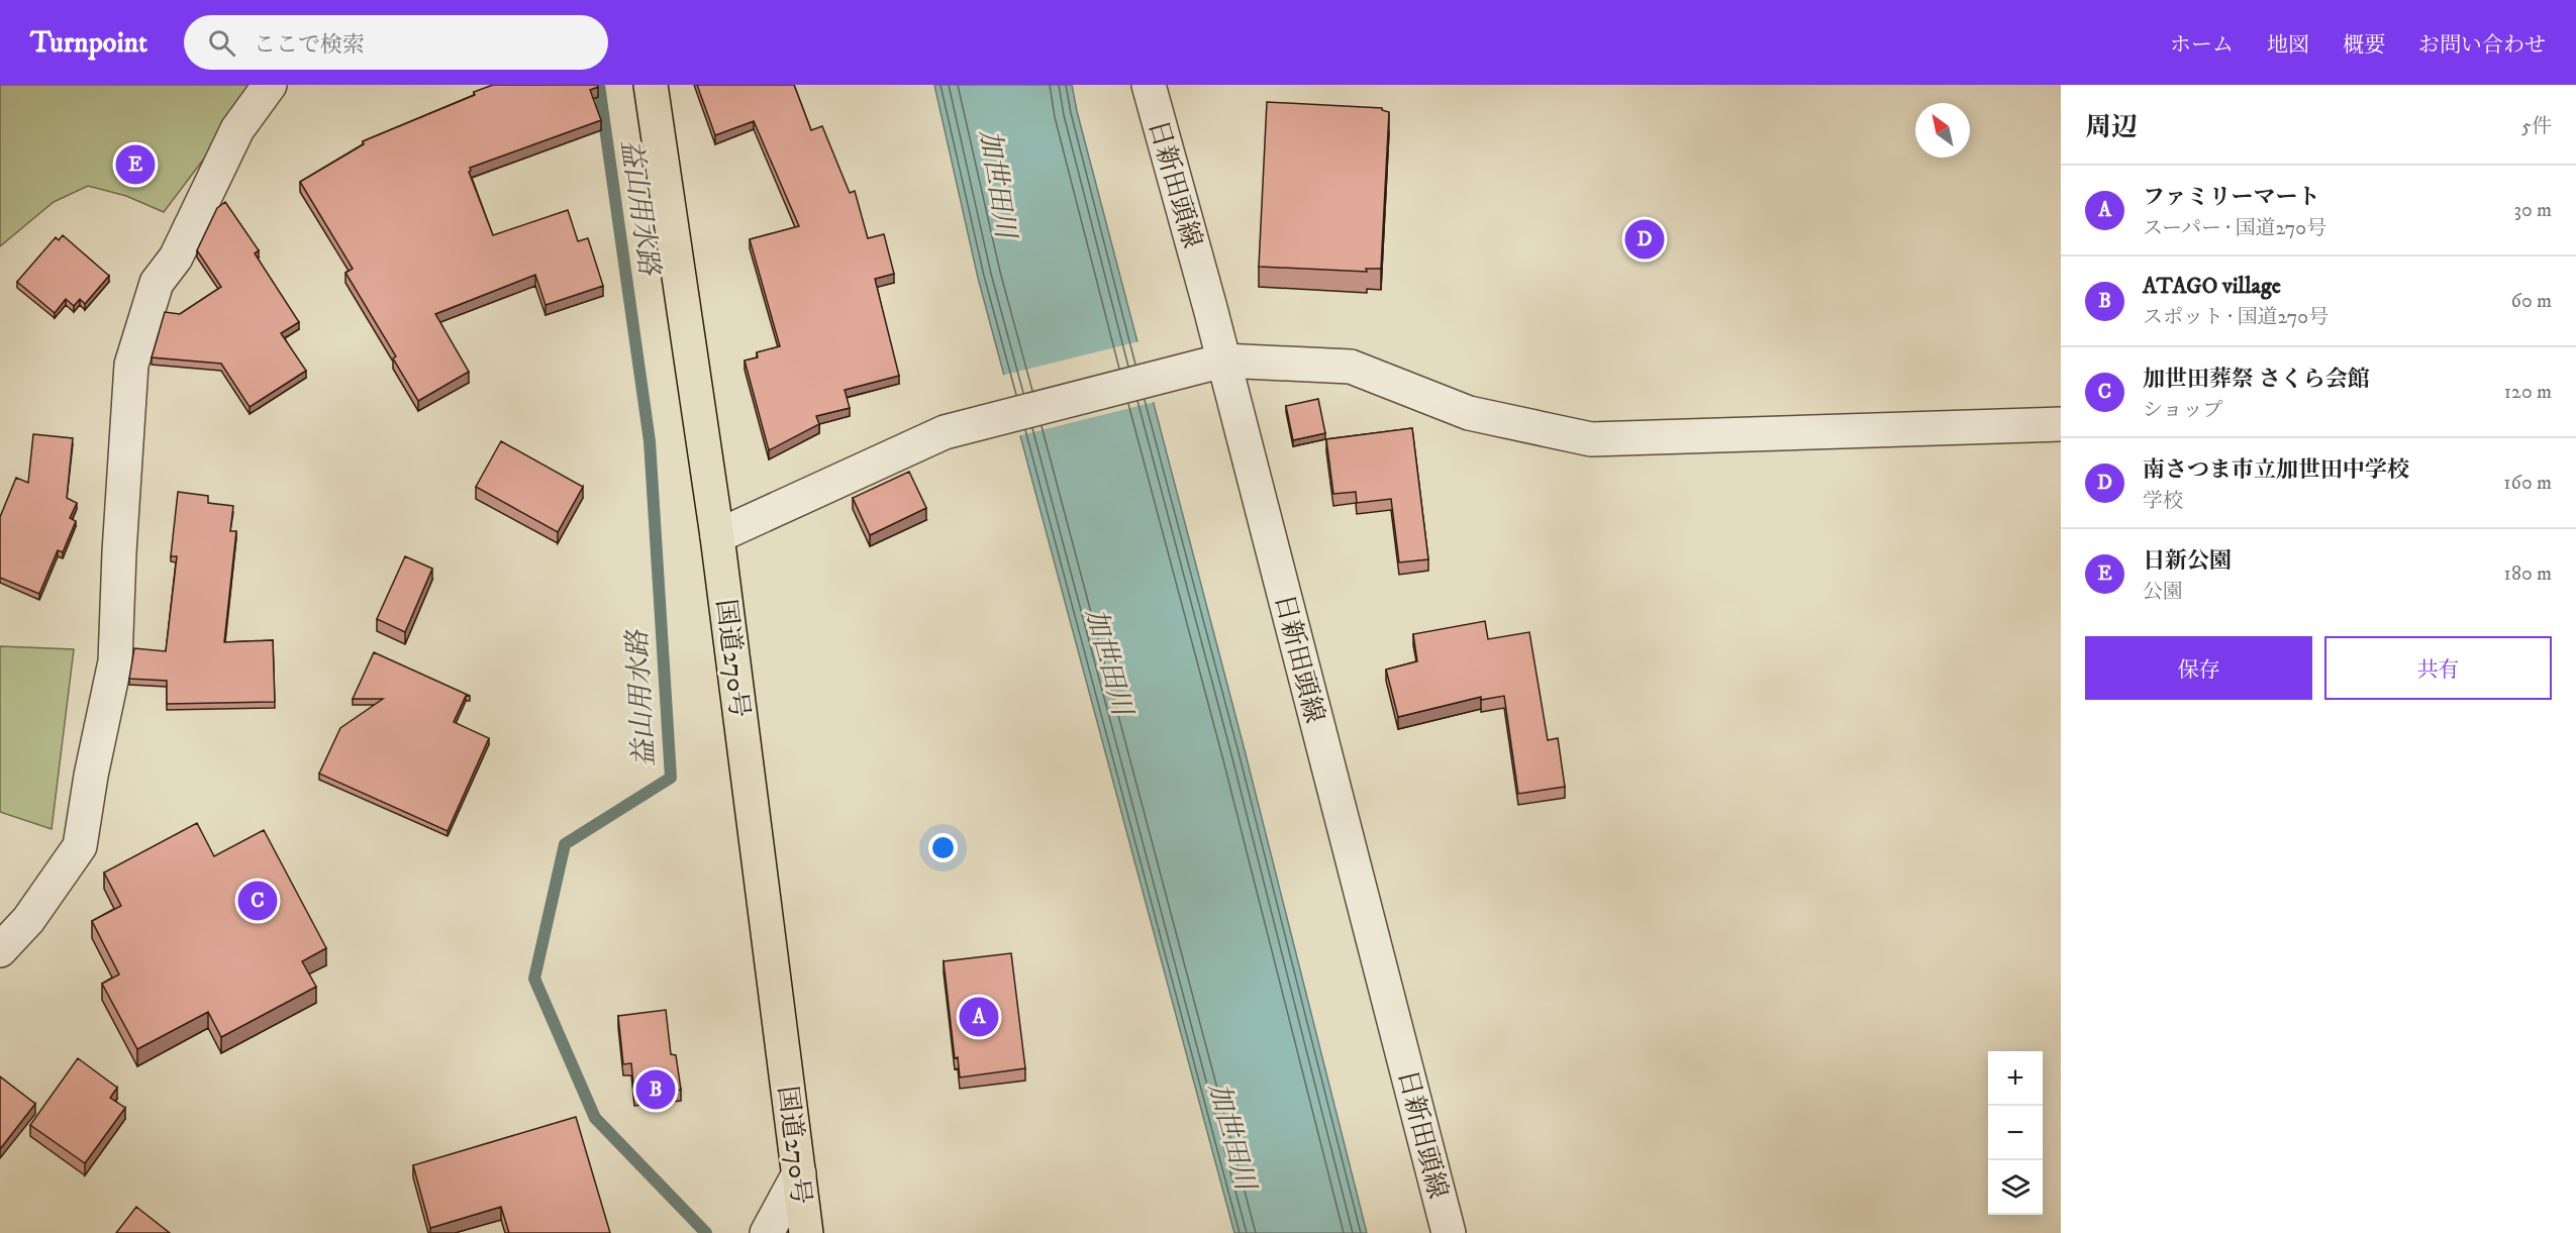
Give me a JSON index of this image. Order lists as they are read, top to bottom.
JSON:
{
  "streets": {
    "highway": ["国道270号"],
    "street": ["日新田頭線"]
  },
  "water": ["加世田川", "益山用水路"],
  "north": "top left",
  "page": {
    "header": "Turnpoint",
    "search": "ここで検索",
    "nav": [
      "ホーム",
      "地図",
      "概要",
      "お問い合わせ"
    ],
    "heading": ["周辺", "5件"],
    "pins": [
      "E",
      "D",
      "C",
      "A",
      "B"
    ],
    "list": [
      {
        "mark": "A",
        "name": "ファミリーマート",
        "note": "スーパー · 国道270号",
        "value": "30 m"
      },
      {
        "mark": "B",
        "name": "ATAGO village",
        "note": "スポット · 国道270号",
        "value": "60 m"
      },
      {
        "mark": "C",
        "name": "加世田葬祭 さくら会館",
        "note": "ショップ",
        "value": "120 m"
      },
      {
        "mark": "D",
        "name": "南さつま市立加世田中学校",
        "note": "学校",
        "value": "160 m"
      },
      {
        "mark": "E",
        "name": "日新公園",
        "note": "公園",
        "value": "180 m"
      }
    ],
    "buttons": ["保存", "共有"],
    "map_buttons": ["+", "−"]
  }
}
